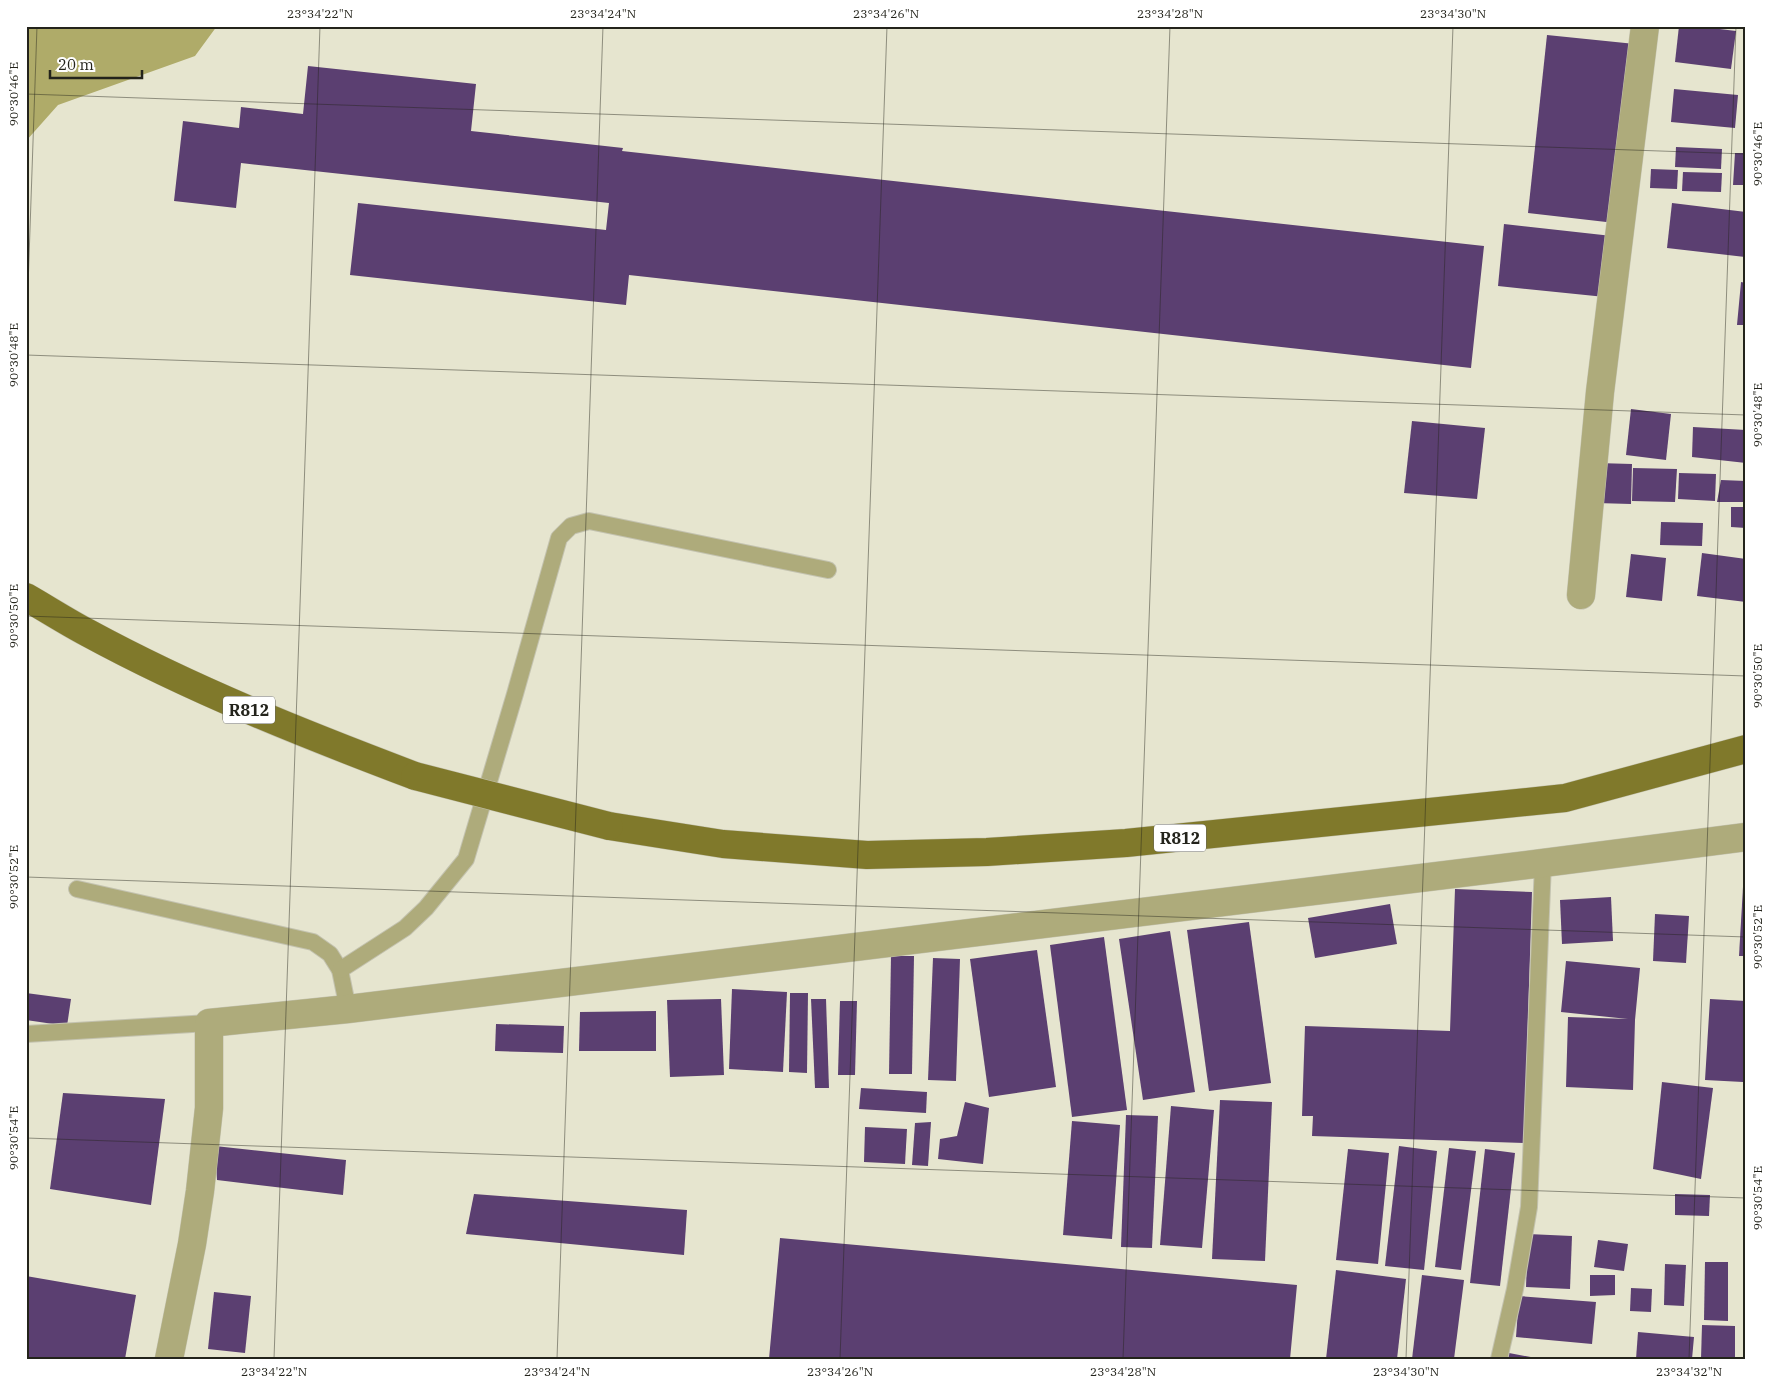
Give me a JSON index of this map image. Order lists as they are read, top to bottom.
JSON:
{
  "streets": {
    "main road": ["R812"]
  },
  "scale_bar": "20 m",
  "coordinates": [
    "23°34'22\"N",
    "23°34'24\"N",
    "23°34'26\"N",
    "23°34'28\"N",
    "23°34'30\"N",
    "90°30'46\"E",
    "90°30'48\"E",
    "90°30'50\"E",
    "90°30'52\"E",
    "90°30'54\"E",
    "23°34'32\"N"
  ]
}
